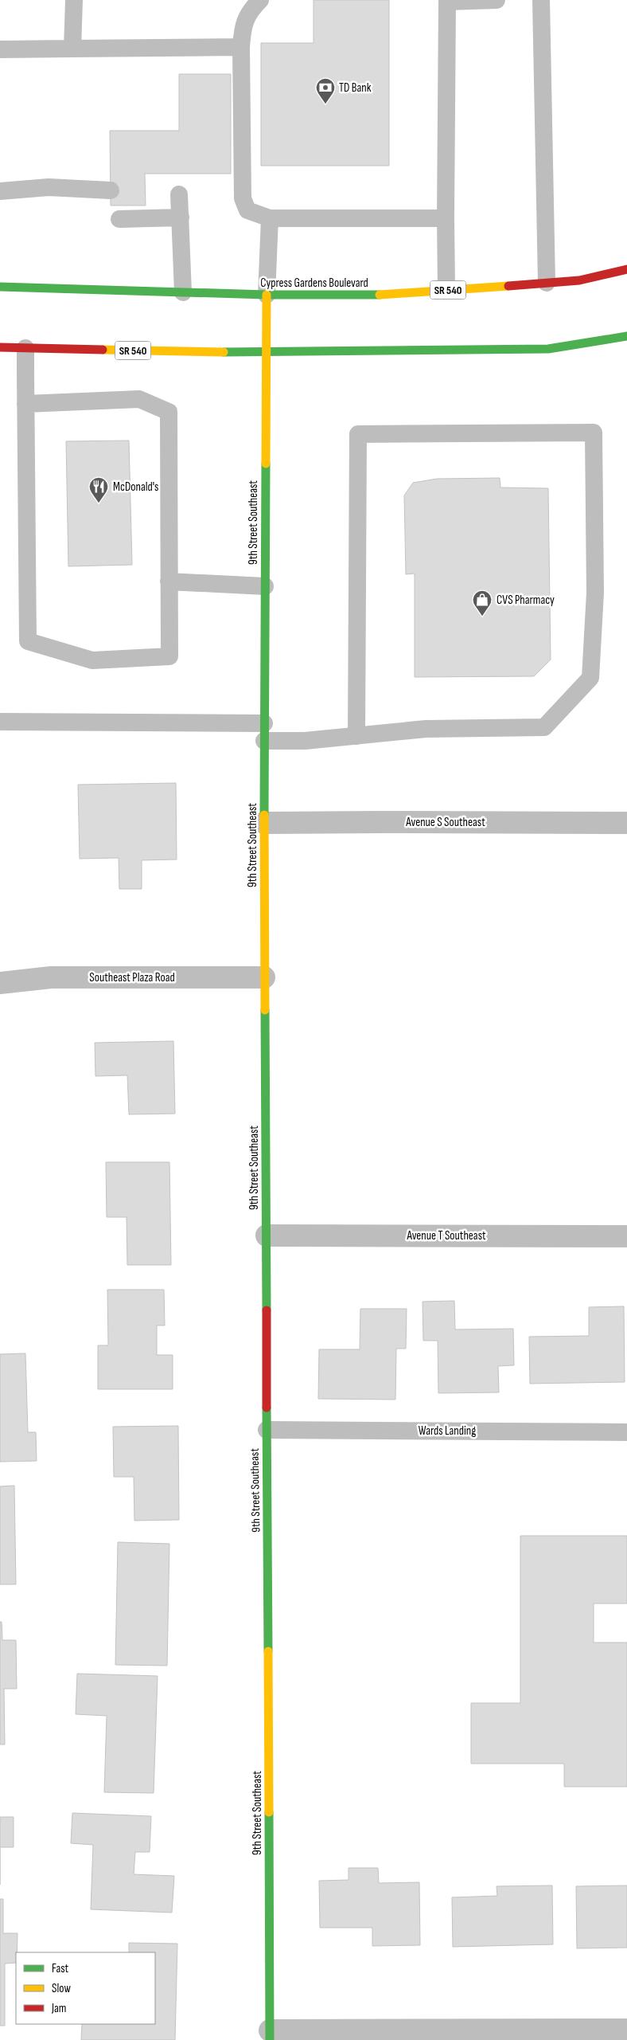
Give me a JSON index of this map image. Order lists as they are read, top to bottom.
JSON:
{
  "streets": {
    "street": [
      "Cypress Gardens Boulevard",
      "SR 540",
      "9th Street Southeast",
      "Avenue S Southeast",
      "Southeast Plaza Road",
      "Avenue T Southeast"
    ],
    "lane": ["Wards Landing"]
  },
  "crossings": [
    ["Cypress Gardens Boulevard", "9th Street Southeast"],
    ["SR 540", "9th Street Southeast"],
    ["9th Street Southeast", "Avenue S Southeast"],
    ["9th Street Southeast", "Southeast Plaza Road"],
    ["9th Street Southeast", "Avenue T Southeast"],
    ["9th Street Southeast", "Wards Landing"]
  ],
  "places": {
    "bank": ["TD Bank"],
    "restaurant": ["McDonald's"],
    "shop": ["CVS Pharmacy"]
  },
  "legend": ["Fast", "Slow", "Jam"]
}
